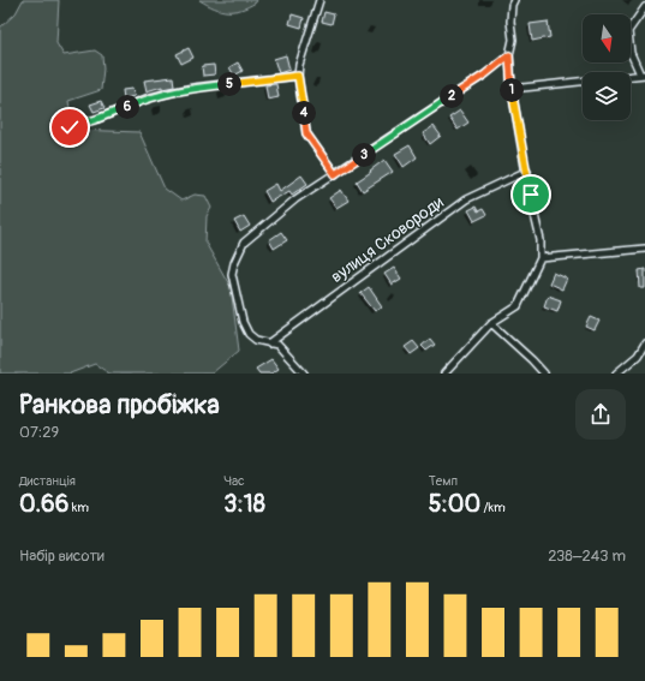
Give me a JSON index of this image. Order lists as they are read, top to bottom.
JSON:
{
  "streets": {
    "street": ["вулиця Сковороди"]
  },
  "north": "bottom",
  "page": {
    "pins": [
      "5",
      "1",
      "2",
      "6",
      "4",
      "3"
    ],
    "heading": ["Ранкова пробіжка", "07:29"],
    "stats": [
      ["Дистанція", "0.66 km"],
      ["Час", "3:18"],
      ["Темп", "5:00 /km"]
    ],
    "chart": ["Набір висоти", "238–243 m"]
  }
}
